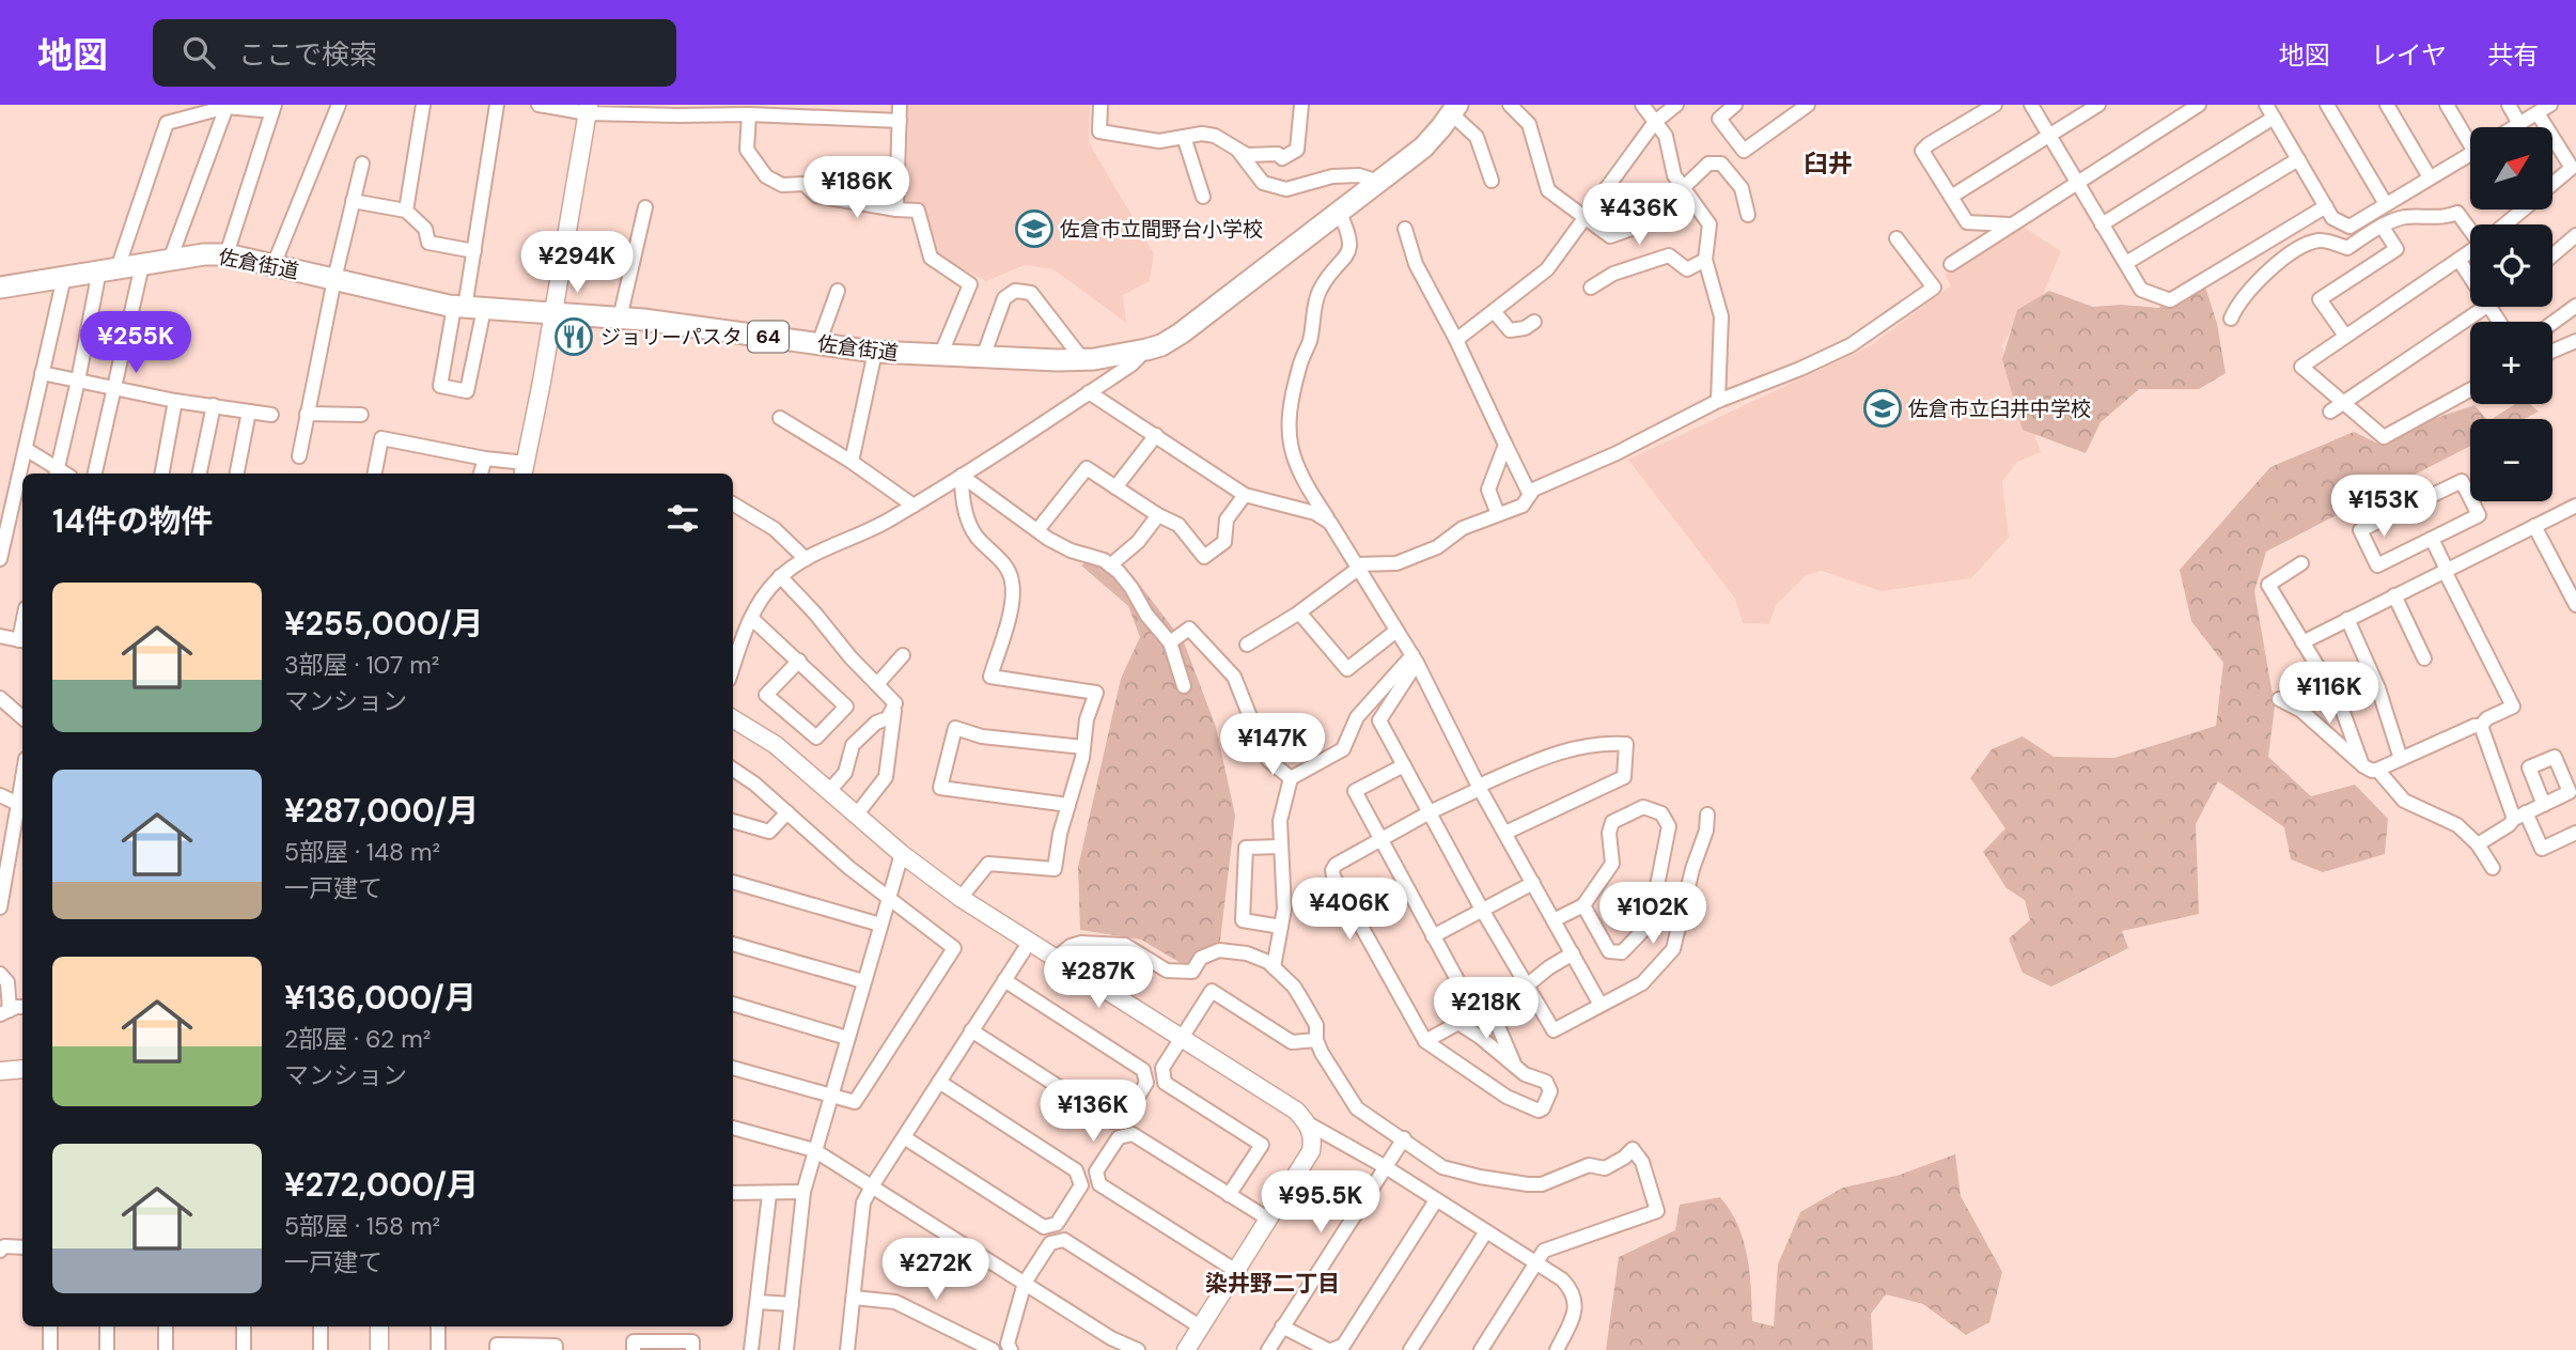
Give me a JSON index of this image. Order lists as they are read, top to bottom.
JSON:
{
  "streets": {
    "main road": ["佐倉街道", "64"]
  },
  "districts": ["臼井", "染井野二丁目"],
  "places": {
    "school or university": ["佐倉市立間野台小学校", "佐倉市立臼井中学校"],
    "restaurant": ["ジョリーパスタ"]
  },
  "north": "top right",
  "page": {
    "header": "地図",
    "search": "ここで検索",
    "nav": ["地図", "レイヤ", "共有"],
    "map_buttons": ["+", "−"],
    "price": [
      "¥186K",
      "¥436K",
      "¥294K",
      "¥255K",
      "¥153K",
      "¥116K",
      "¥147K",
      "¥406K",
      "¥102K",
      "¥287K",
      "¥218K",
      "¥136K",
      "¥95.5K",
      "¥272K"
    ],
    "heading": "14件の物件",
    "list": [
      {
        "name": "¥255,000/月",
        "note": "3部屋 · 107 m² · マンション"
      },
      {
        "name": "¥287,000/月",
        "note": "5部屋 · 148 m² · 一戸建て"
      },
      {
        "name": "¥136,000/月",
        "note": "2部屋 · 62 m² · マンション"
      },
      {
        "name": "¥272,000/月",
        "note": "5部屋 · 158 m² · 一戸建て"
      }
    ]
  }
}
